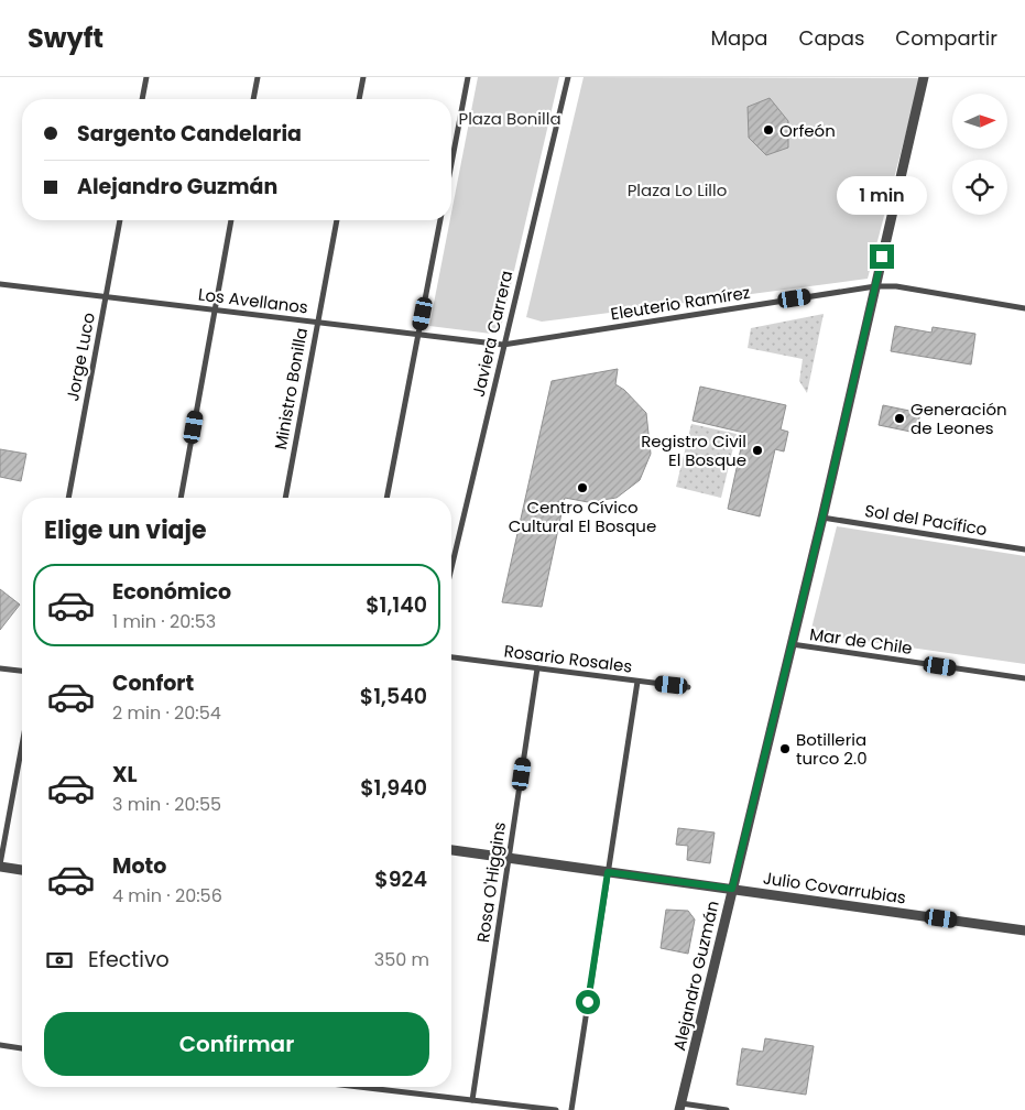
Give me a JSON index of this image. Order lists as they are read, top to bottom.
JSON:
{
  "streets": {
    "street": [
      "Los Avellanos",
      "Eleuterio Ramírez",
      "Javiera Carrera",
      "Jorge Luco",
      "Ministro Bonilla",
      "Sol del Pacífico",
      "Mar de Chile",
      "Rosario Rosales",
      "Rosa O'Higgins",
      "Julio Covarrubias",
      "Alejandro Guzmán"
    ]
  },
  "crossings": [
    ["Los Avellanos", "Eleuterio Ramírez"],
    ["Los Avellanos", "Javiera Carrera"],
    ["Los Avellanos", "Jorge Luco"],
    ["Los Avellanos", "Ministro Bonilla"],
    ["Eleuterio Ramírez", "Javiera Carrera"],
    ["Eleuterio Ramírez", "Alejandro Guzmán"],
    ["Sol del Pacífico", "Alejandro Guzmán"],
    ["Mar de Chile", "Alejandro Guzmán"],
    ["Rosario Rosales", "Rosa O'Higgins"],
    ["Rosa O'Higgins", "Julio Covarrubias"],
    ["Julio Covarrubias", "Alejandro Guzmán"]
  ],
  "parks": ["Plaza Bonilla", "Plaza Lo Lillo"],
  "places": [
    "Orfeón",
    "Generación de Leones",
    "Registro Civil El Bosque",
    "Centro Cívico Cultural El Bosque",
    "Botilleria turco 2.0"
  ],
  "north": "right",
  "page": {
    "header": "Swyft",
    "nav": ["Mapa", "Capas", "Compartir"],
    "banner": ["Sargento Candelaria", "Alejandro Guzmán"],
    "bubble": "1 min",
    "heading": "Elige un viaje",
    "list": [
      {
        "name": "Económico",
        "note": "1 min · 20:53",
        "value": "$1,140"
      },
      {
        "name": "Confort",
        "note": "2 min · 20:54",
        "value": "$1,540"
      },
      {
        "name": "XL",
        "note": "3 min · 20:55",
        "value": "$1,940"
      },
      {
        "name": "Moto",
        "note": "4 min · 20:56",
        "value": "$924"
      }
    ],
    "pay": ["Efectivo", "350 m"],
    "buttons": "Confirmar"
  }
}
